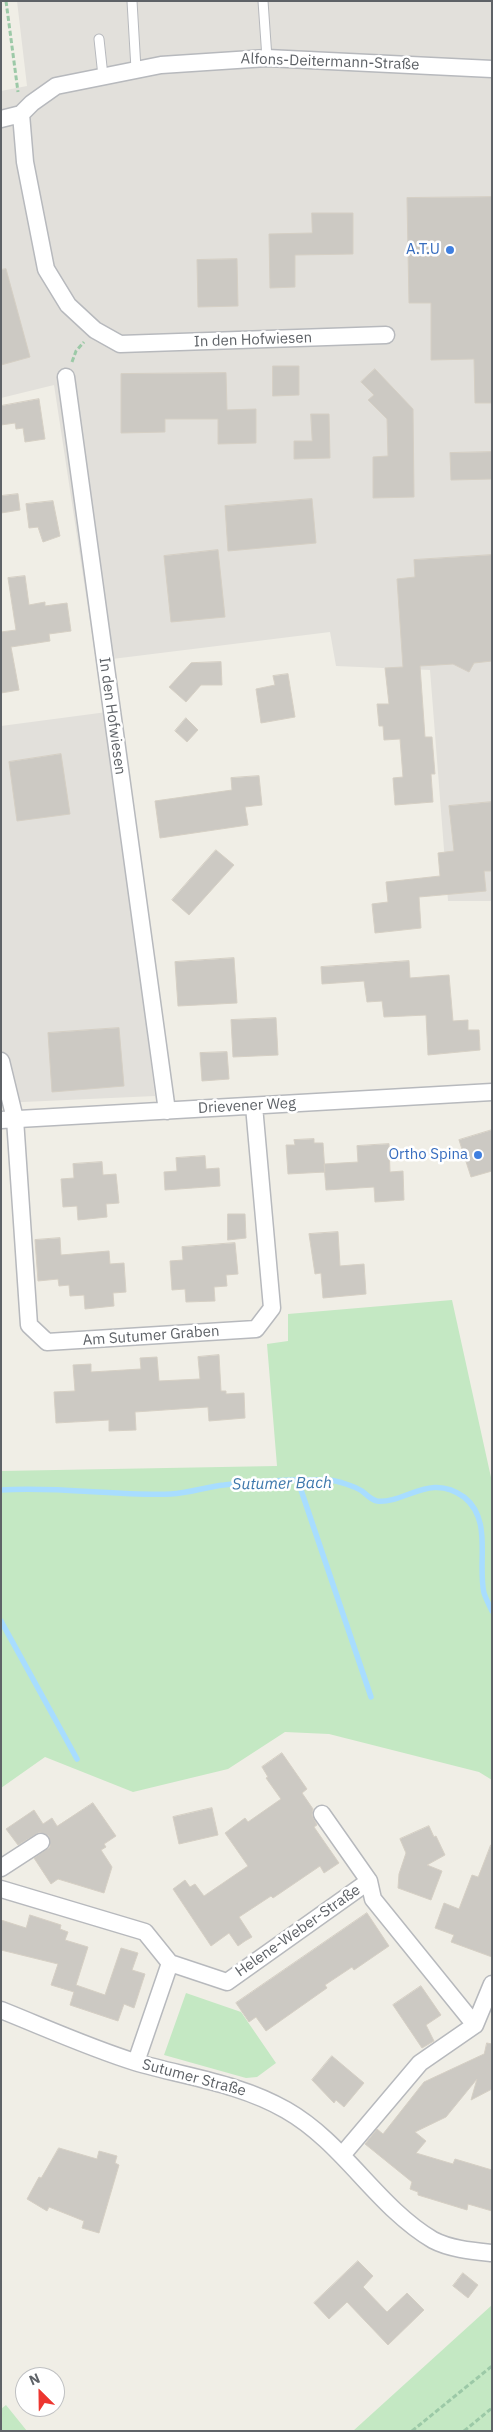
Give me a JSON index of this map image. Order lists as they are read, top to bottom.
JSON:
{
  "streets": {
    "street": [
      "Alfons-Deitermann-Straße",
      "In den Hofwiesen",
      "Drievener Weg",
      "Am Sutumer Graben",
      "Helene-Weber-Straße",
      "Sutumer Straße"
    ]
  },
  "crossings": [
    ["Alfons-Deitermann-Straße", "In den Hofwiesen"],
    ["In den Hofwiesen", "Drievener Weg"],
    ["Drievener Weg", "Am Sutumer Graben"]
  ],
  "water": ["Sutumer Bach"],
  "places": ["A.T.U", "Ortho Spina"],
  "north": "top left"
}
